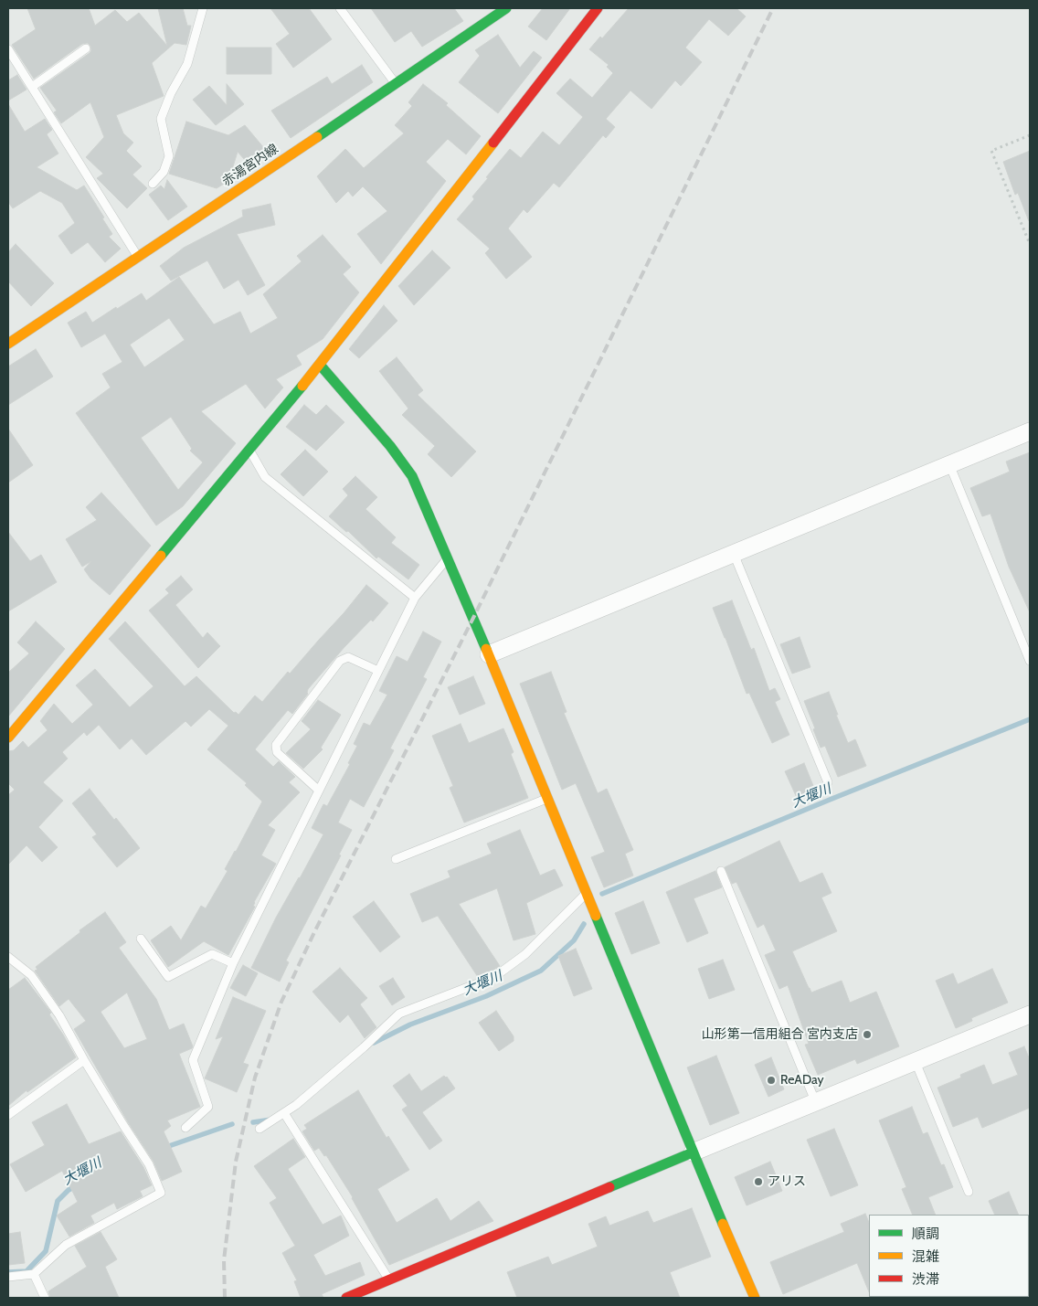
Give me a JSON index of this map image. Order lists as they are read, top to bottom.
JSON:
{
  "streets": {
    "street": ["赤湯宮内線"]
  },
  "water": ["大堰川"],
  "places": ["山形第一信用組合 宮内支店", "ReADay", "アリス"],
  "legend": ["順調", "混雑", "渋滞"]
}
